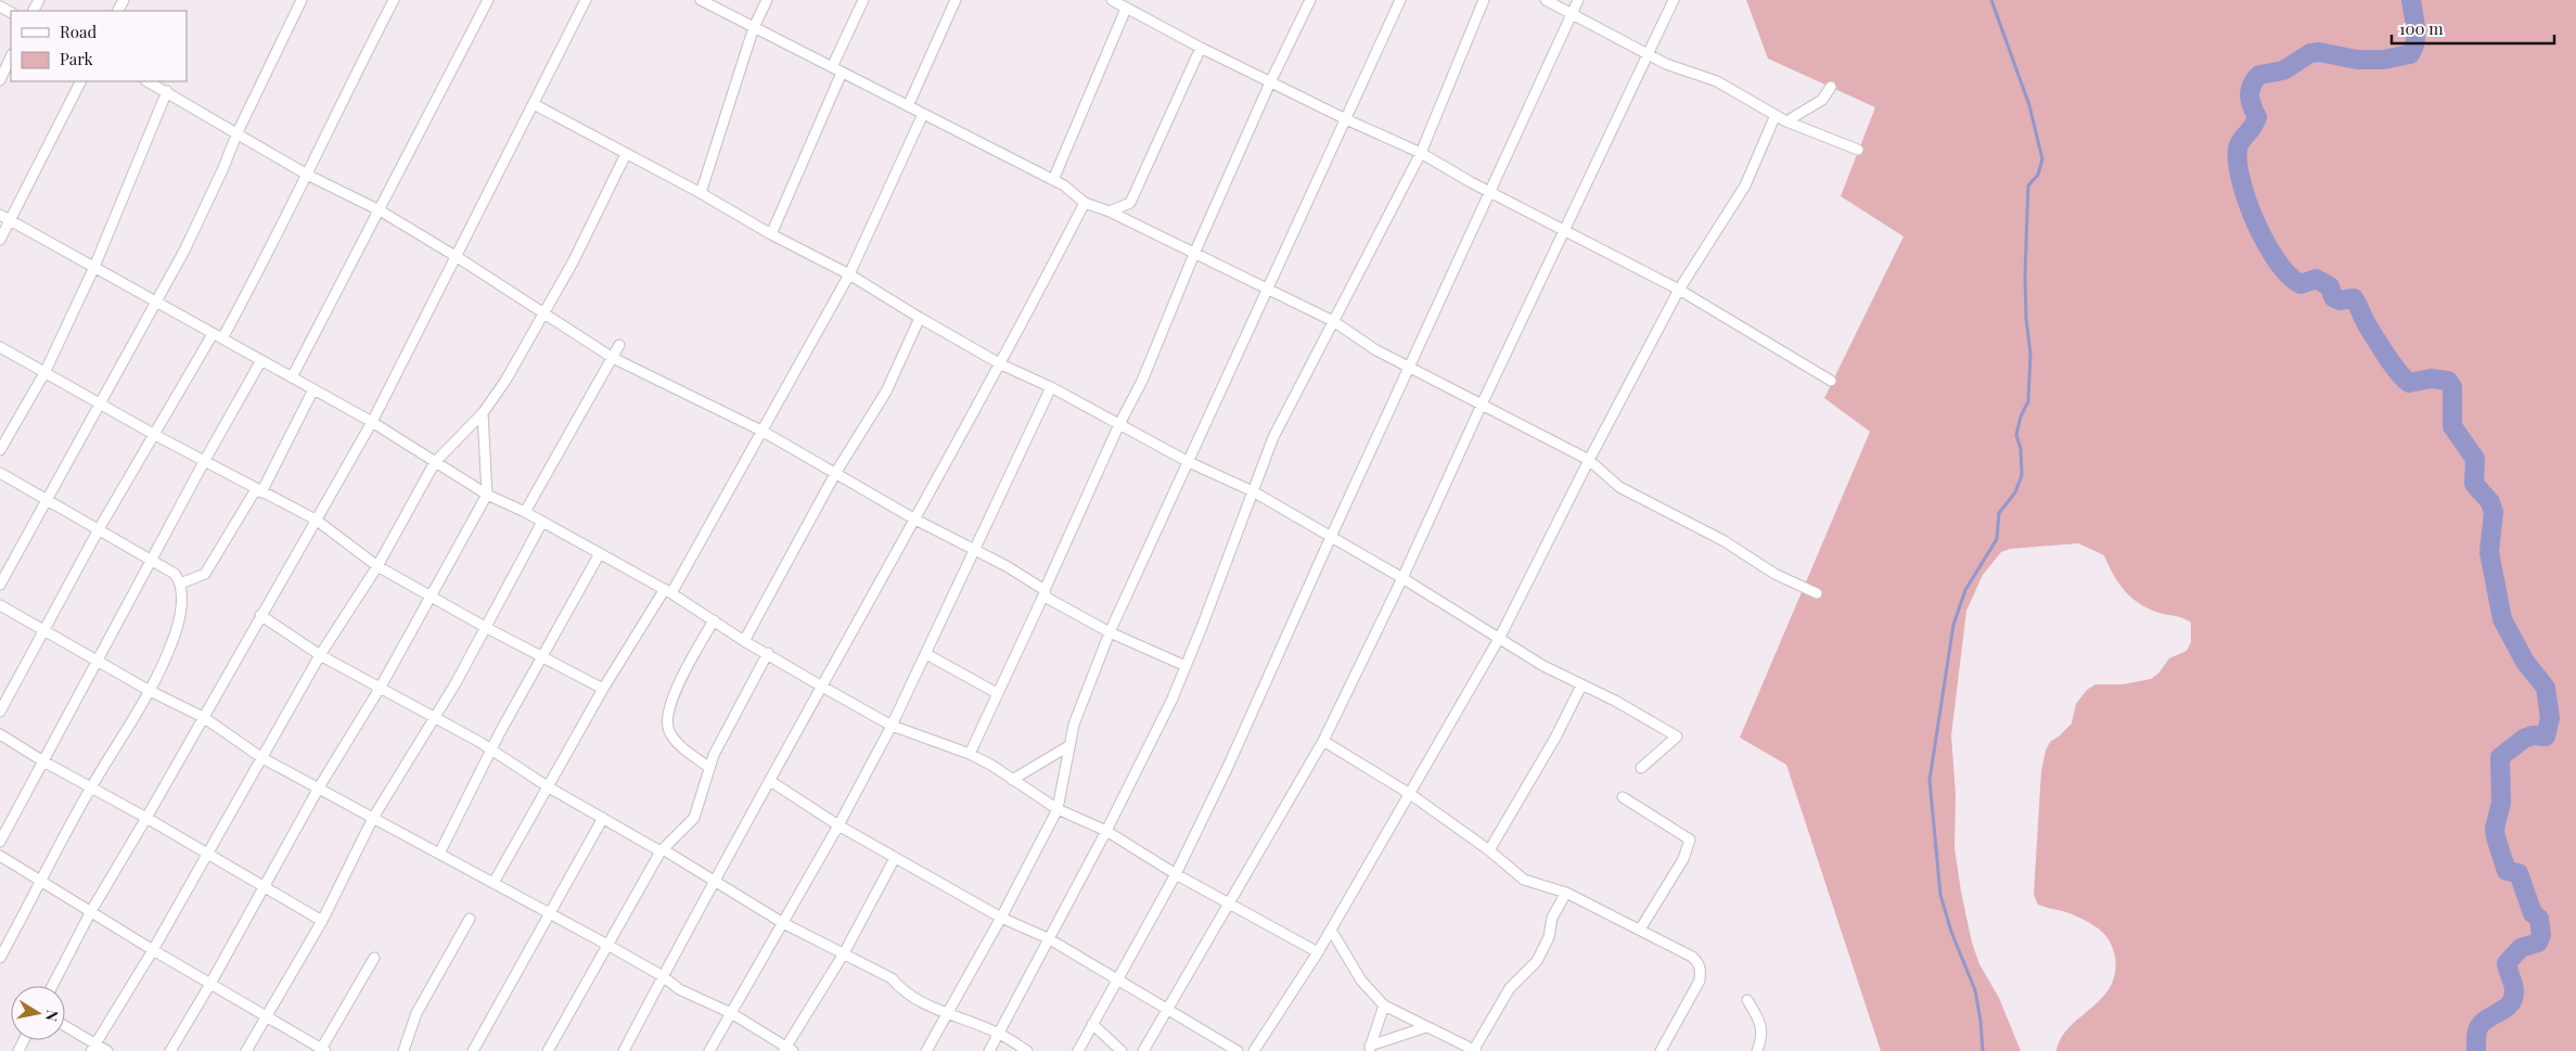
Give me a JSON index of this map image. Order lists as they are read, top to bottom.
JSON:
{
  "legend": ["Road", "Park"],
  "scale_bar": "100 m",
  "north": "right"
}
